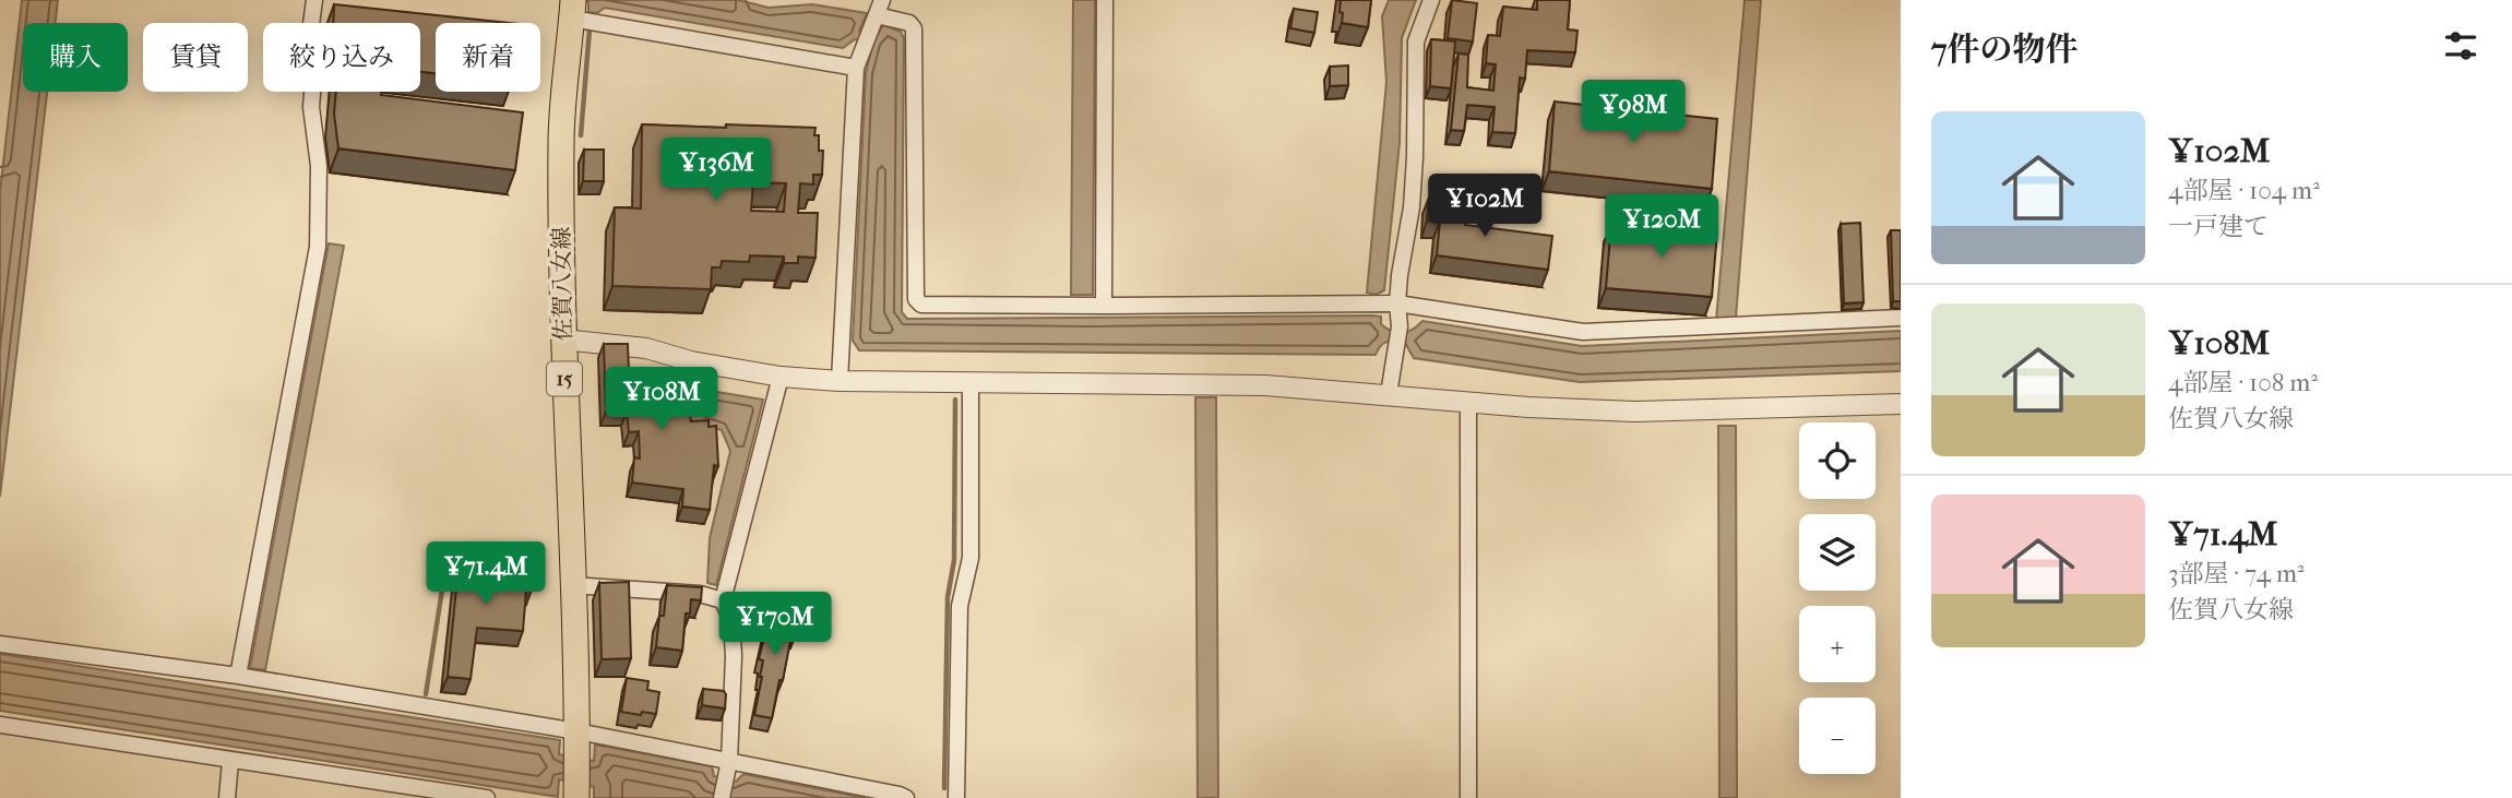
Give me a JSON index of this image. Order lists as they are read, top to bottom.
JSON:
{
  "streets": {
    "main road": ["佐賀八女線", "15"]
  },
  "page": {
    "heading": "7件の物件",
    "chip": [
      "購入",
      "賃貸",
      "絞り込み",
      "新着"
    ],
    "price": [
      "¥98M",
      "¥136M",
      "¥102M",
      "¥120M",
      "¥108M",
      "¥71.4M",
      "¥170M"
    ],
    "list": [
      {
        "name": "¥102M",
        "note": "4部屋 · 104 m² · 一戸建て"
      },
      {
        "name": "¥108M",
        "note": "4部屋 · 108 m² · 佐賀八女線"
      },
      {
        "name": "¥71.4M",
        "note": "3部屋 · 74 m² · 佐賀八女線"
      }
    ],
    "map_buttons": ["+", "−"]
  }
}
